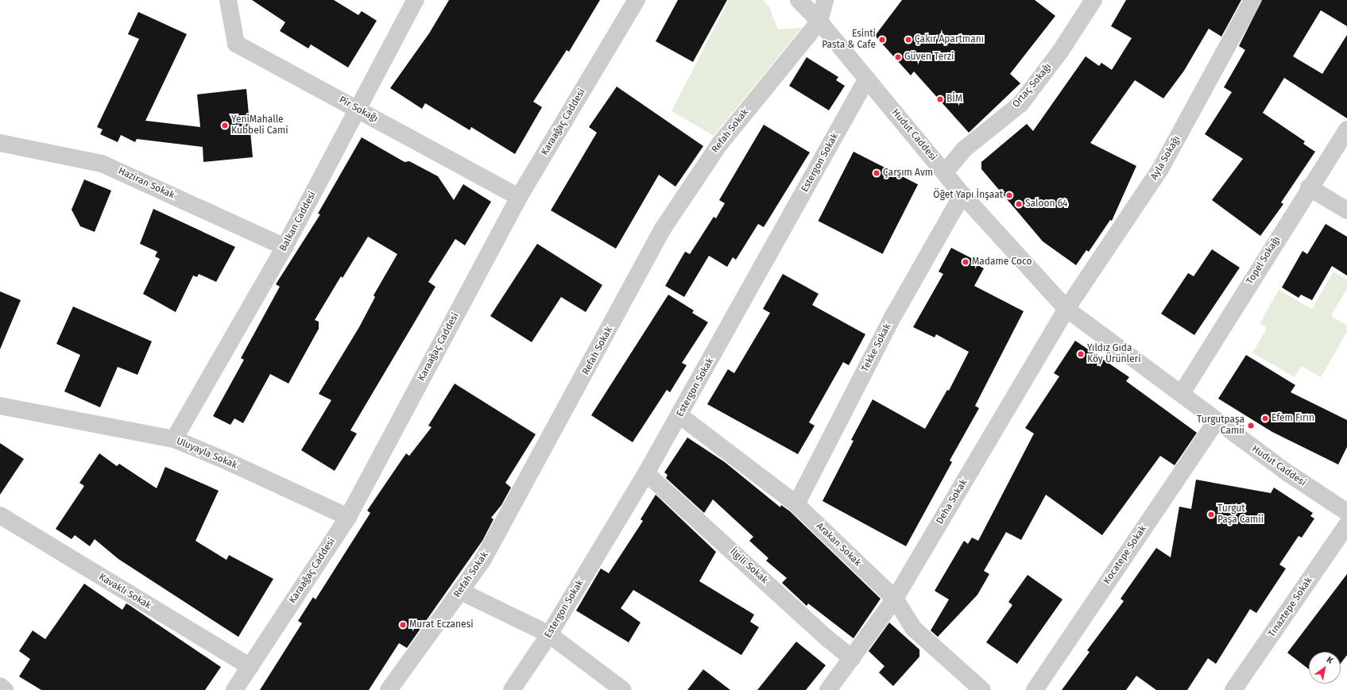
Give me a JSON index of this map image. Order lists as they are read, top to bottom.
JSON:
{
  "streets": {
    "street": [
      "Ortaç Sokağı",
      "Pir Sokağı",
      "Karaağaç Caddesi",
      "Refah Sokak",
      "Hudut Caddesi",
      "Ayla Sokağı",
      "Estergon Sokak",
      "Haziran Sokak",
      "Balkan Caddesi",
      "Topel Sokağı",
      "Tekke Sokak",
      "Uluyayla Sokak",
      "Deha Sokak",
      "Arakan Sokak",
      "Kocatepe Sokak",
      "İlgili Sokak",
      "Kavaklı Sokak",
      "Tınaztepe Sokak"
    ]
  },
  "crossings": [
    ["Ortaç Sokağı", "Hudut Caddesi"],
    ["Pir Sokağı", "Karaağaç Caddesi"],
    ["Pir Sokağı", "Balkan Caddesi"],
    ["Karaağaç Caddesi", "Uluyayla Sokak"],
    ["Karaağaç Caddesi", "Kavaklı Sokak"],
    ["Refah Sokak", "Hudut Caddesi"],
    ["Hudut Caddesi", "Ayla Sokağı"],
    ["Hudut Caddesi", "Estergon Sokak"],
    ["Hudut Caddesi", "Topel Sokağı"],
    ["Hudut Caddesi", "Tekke Sokak"],
    ["Hudut Caddesi", "Deha Sokak"],
    ["Hudut Caddesi", "Kocatepe Sokak"],
    ["Ayla Sokağı", "Deha Sokak"],
    ["Estergon Sokak", "Arakan Sokak"],
    ["Estergon Sokak", "İlgili Sokak"],
    ["Haziran Sokak", "Balkan Caddesi"],
    ["Balkan Caddesi", "Uluyayla Sokak"],
    ["Tekke Sokak", "Arakan Sokak"],
    ["Deha Sokak", "Arakan Sokak"],
    ["Deha Sokak", "İlgili Sokak"]
  ],
  "places": [
    "Esinti Pasta & Cafe",
    "Çakır Apartmanı",
    "Güven Terzi",
    "BİM",
    "YeniMahalle Kubbeli Cami",
    "Çarşım Avm",
    "Öğet Yapı İnşaat",
    "Saloon 64",
    "Madame Coco",
    "Yıldız Gıda Köy Ürünleri",
    "Efem Fırın",
    "Turgutpaşa Cami̇i̇",
    "Turgut Paşa Camii",
    "Murat Eczanesi"
  ],
  "north": "top right"
}
